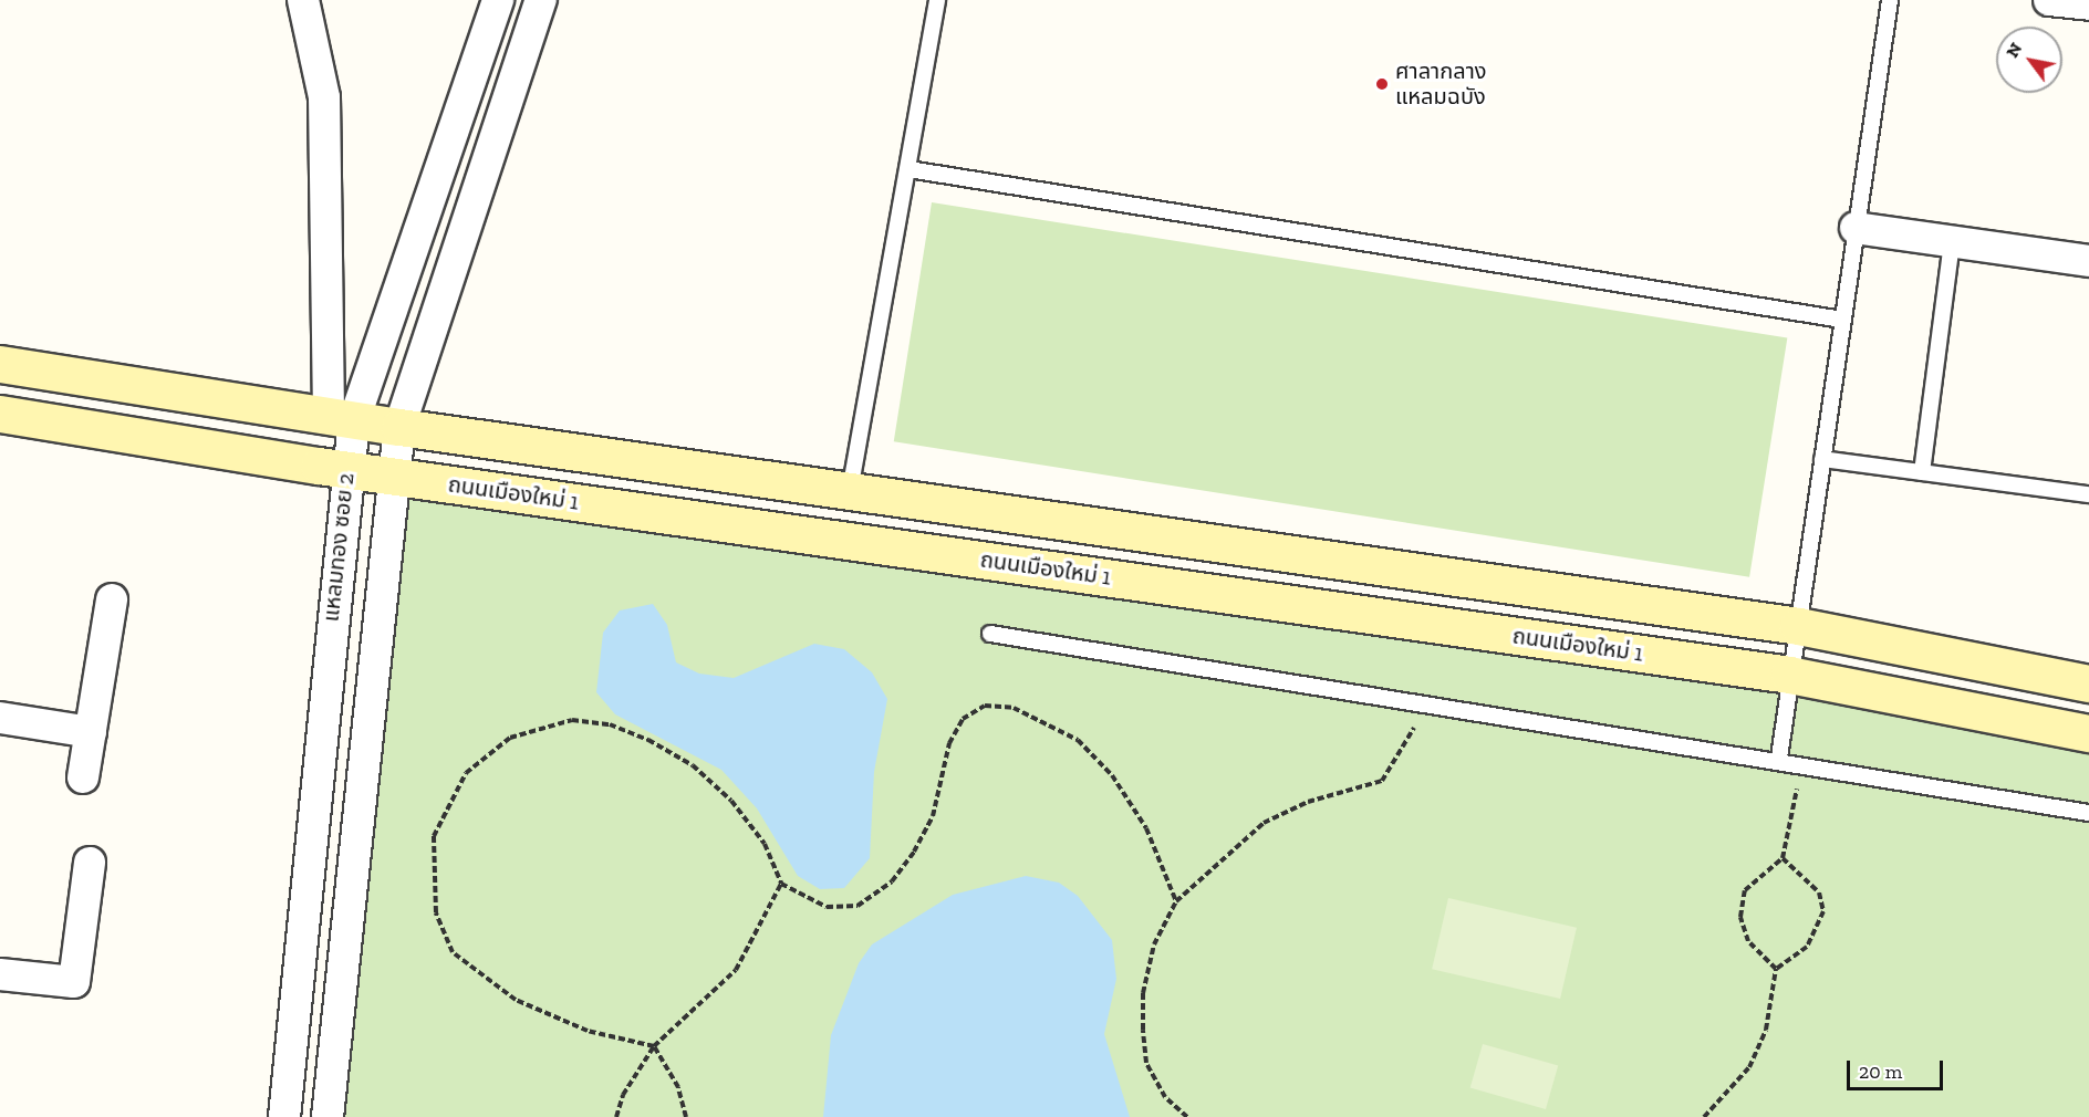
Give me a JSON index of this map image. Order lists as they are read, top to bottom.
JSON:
{
  "streets": {
    "street": ["ถนนเมืองใหม่ 1", "แหลมทอง ซอย 2"]
  },
  "crossings": [
    ["ถนนเมืองใหม่ 1", "แหลมทอง ซอย 2"]
  ],
  "places": ["ศาลากลาง แหลมฉบัง"],
  "scale_bar": "20 m",
  "north": "top left"
}
